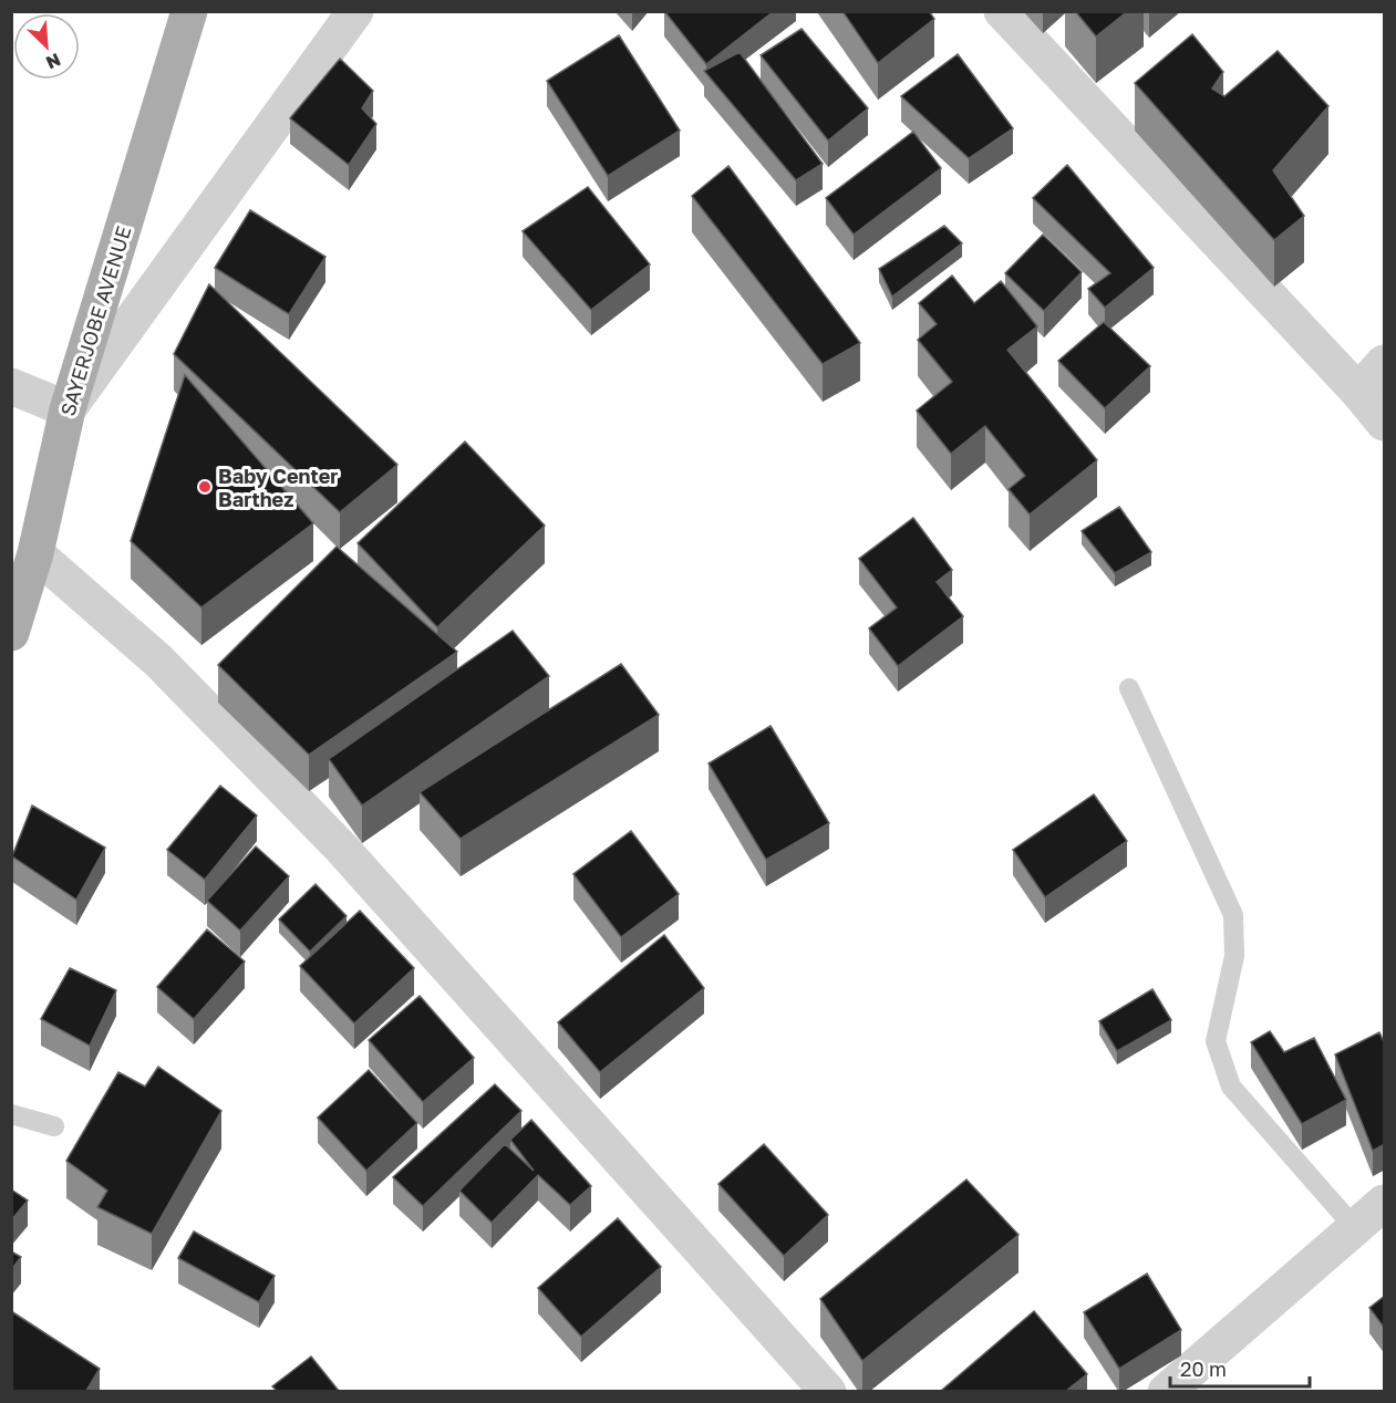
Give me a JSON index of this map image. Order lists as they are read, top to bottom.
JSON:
{
  "streets": {
    "main road": ["SAYERJOBE AVENUE"]
  },
  "places": ["Baby Center Barthez"],
  "scale_bar": "20 m",
  "north": "bottom right"
}
